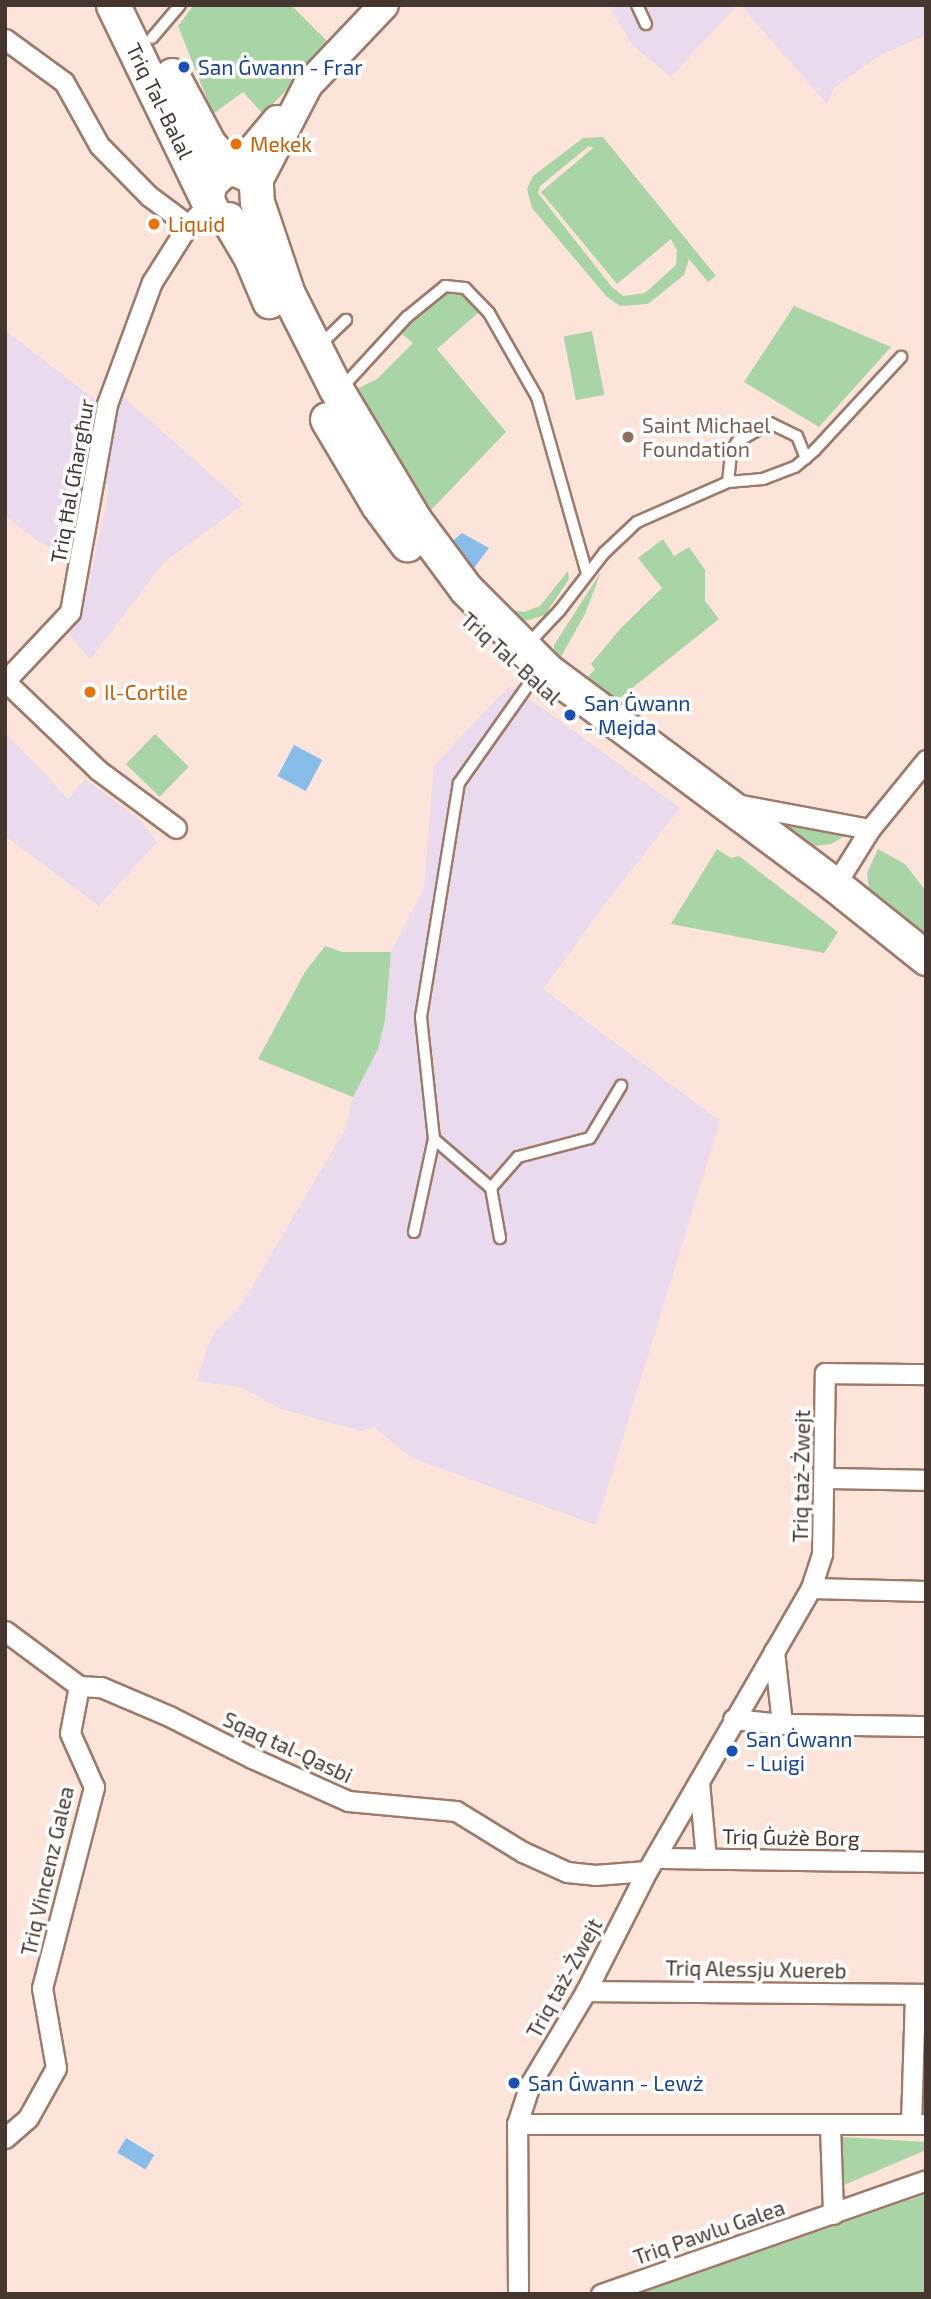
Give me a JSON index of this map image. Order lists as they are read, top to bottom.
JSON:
{
  "streets": {
    "highway": ["Triq Tal-Balal"],
    "street": [
      "Triq Ħal Għargħur",
      "Triq taż-Żwejt",
      "Sqaq tal-Qasbi",
      "Triq Ġużè Borg",
      "Triq Vincenz Galea",
      "Triq Alessju Xuereb",
      "Triq Pawlu Galea"
    ]
  },
  "crossings": [
    ["Triq Tal-Balal", "Triq Ħal Għargħur"],
    ["Triq taż-Żwejt", "Sqaq tal-Qasbi"],
    ["Triq taż-Żwejt", "Triq Ġużè Borg"],
    ["Triq taż-Żwejt", "Triq Alessju Xuereb"],
    ["Sqaq tal-Qasbi", "Triq Ġużè Borg"],
    ["Sqaq tal-Qasbi", "Triq Vincenz Galea"]
  ],
  "places": [
    "San Ġwann - Frar",
    "Mekek",
    "Liquid",
    "Saint Michael Foundation",
    "Il-Cortile",
    "San Ġwann - Mejda",
    "San Ġwann - Luigi",
    "San Ġwann - Lewż"
  ]
}
